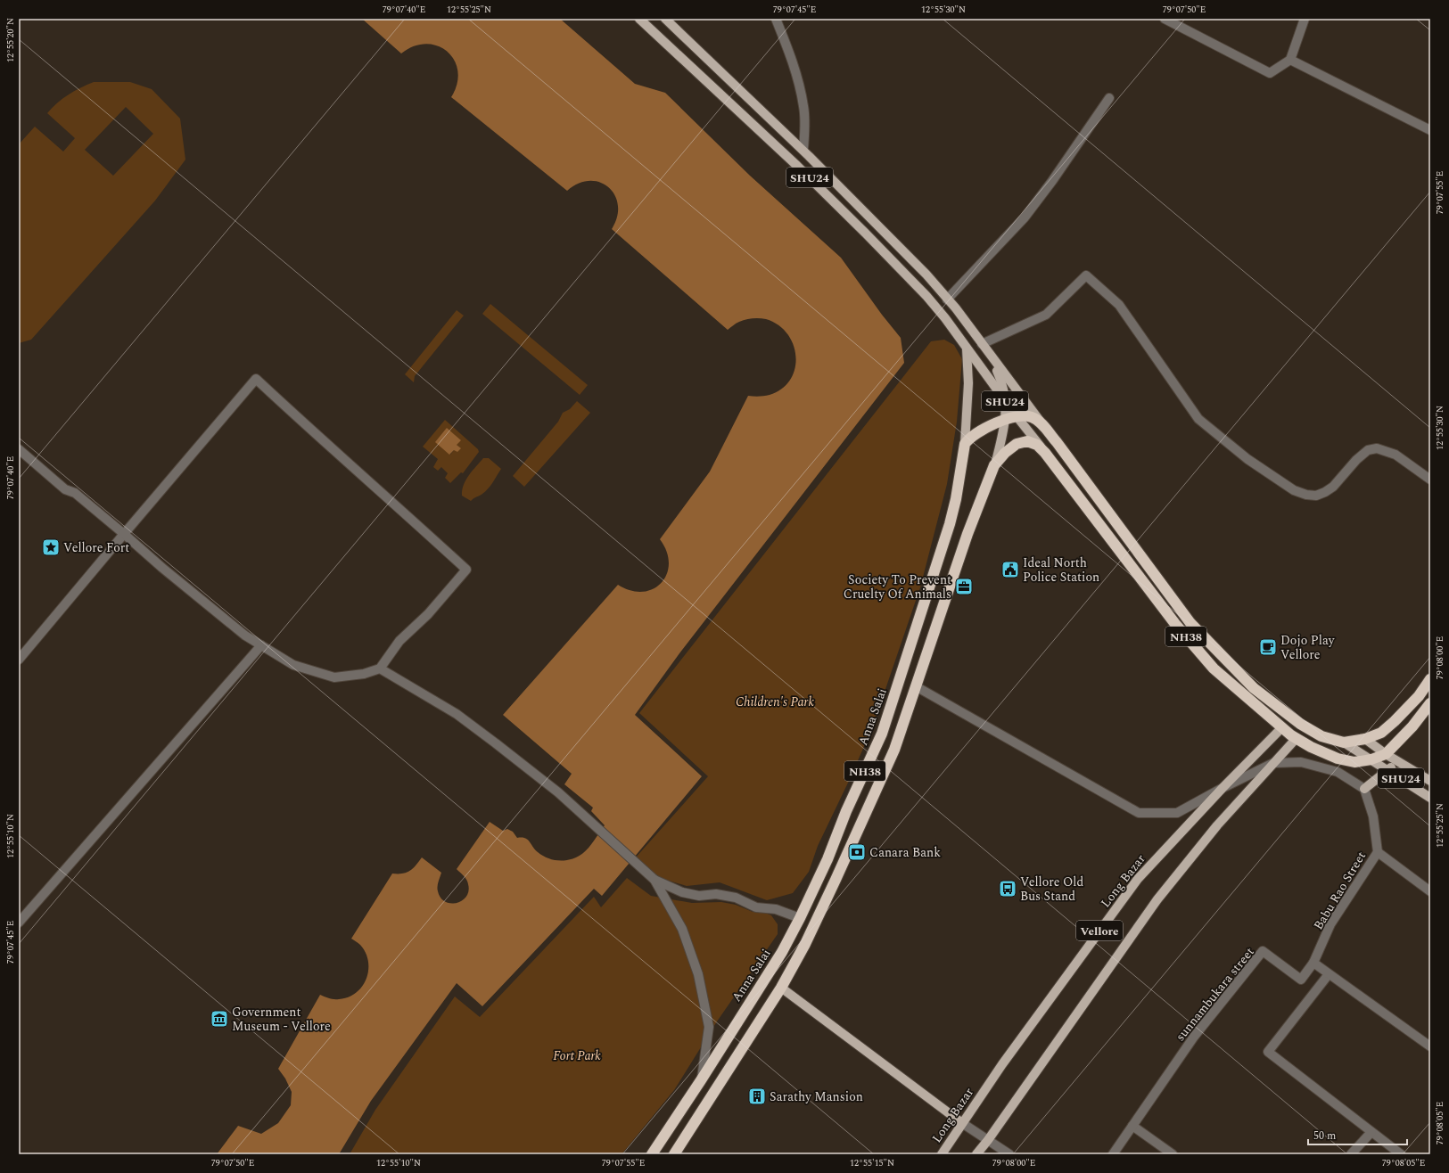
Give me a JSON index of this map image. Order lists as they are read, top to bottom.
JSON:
{
  "streets": {
    "highway": ["NH38", "Anna Salai"],
    "main road": ["SHU24", "Long Bazar", "Vellore"],
    "street": ["Babu Rao Street", "sunnambukara street"]
  },
  "crossings": [
    ["SHU24", "NH38"],
    ["NH38", "Anna Salai"],
    ["NH38", "Long Bazar"],
    ["Babu Rao Street", "sunnambukara street"]
  ],
  "parks": ["Children's Park", "Fort Park"],
  "places": {
    "place": ["Vellore Fort"],
    "public building": ["Ideal North Police Station"],
    "office": ["Society To Prevent Cruelty Of Animals"],
    "cafe": ["Dojo Play Vellore"],
    "bank": ["Canara Bank"],
    "bus stop": ["Vellore Old Bus Stand"],
    "museum": ["Government Museum - Vellore"],
    "building": ["Sarathy Mansion"]
  },
  "scale_bar": "50 m",
  "coordinates": [
    "79°07'40\"E",
    "12°55'25\"N",
    "79°07'45\"E",
    "12°55'30\"N",
    "79°07'50\"E",
    "12°55'20\"N",
    "79°07'55\"E",
    "79°08'00\"E",
    "12°55'10\"N",
    "79°08'05\"E",
    "12°55'15\"N"
  ]
}
